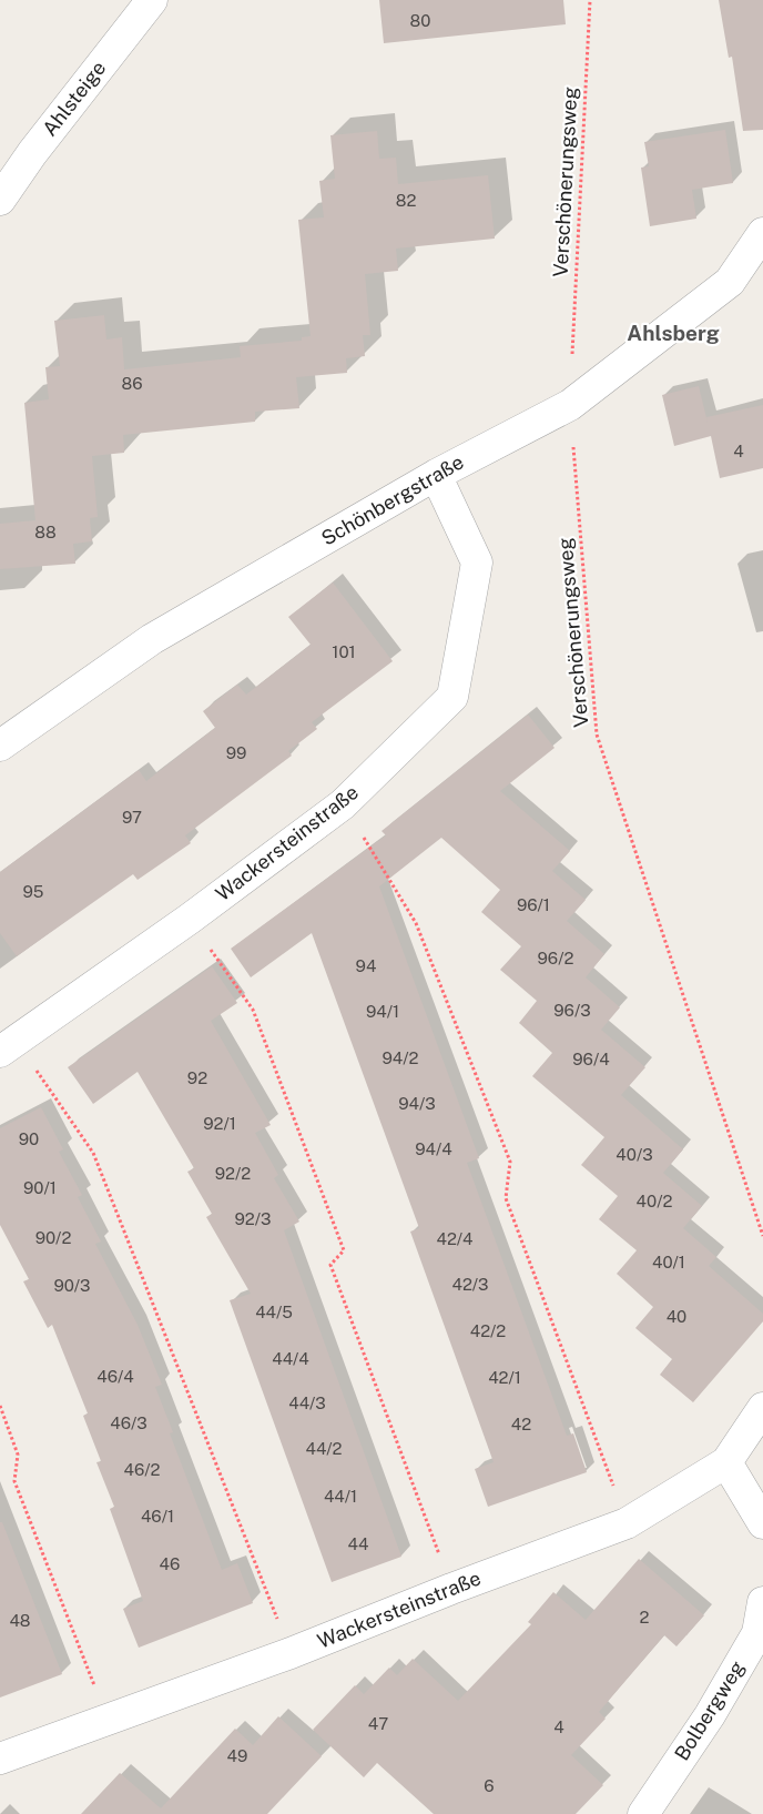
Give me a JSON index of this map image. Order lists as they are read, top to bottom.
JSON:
{
  "streets": {
    "street": [
      "Ahlsteige",
      "Schönbergstraße",
      "Wackersteinstraße",
      "Bolbergweg"
    ],
    "path": ["Verschönerungsweg"]
  },
  "crossings": [
    ["Verschönerungsweg", "Schönbergstraße"],
    ["Schönbergstraße", "Wackersteinstraße"]
  ],
  "districts": ["Ahlsberg"],
  "house_numbers": [
    "80",
    "82",
    "86",
    "4",
    "88",
    "101",
    "99",
    "97",
    "95",
    "96/1",
    "96/2",
    "94",
    "96/3",
    "94/1",
    "94/2",
    "96/4",
    "92",
    "94/3",
    "92/1",
    "90",
    "94/4",
    "40/3",
    "92/2",
    "90/1",
    "40/2",
    "92/3",
    "90/2",
    "42/4",
    "40/1",
    "42/3",
    "90/3",
    "44/5",
    "40",
    "42/2",
    "44/4",
    "46/4",
    "42/1",
    "44/3",
    "46/3",
    "42",
    "44/2",
    "46/2",
    "44/1",
    "46/1",
    "44",
    "46",
    "2",
    "48",
    "47",
    "4",
    "49",
    "6"
  ]
}
